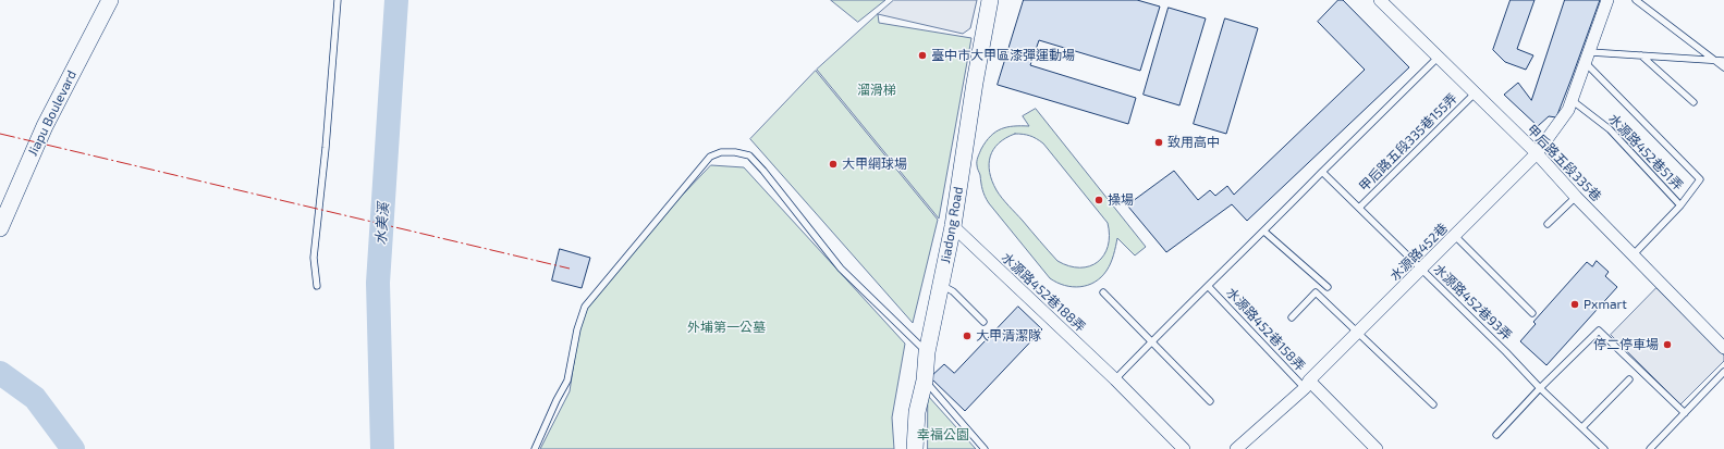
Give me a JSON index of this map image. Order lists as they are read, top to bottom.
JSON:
{
  "streets": {
    "street": [
      "Jiapu Boulevard",
      "甲后路五段335巷",
      "Jiadong Road",
      "水源路452巷",
      "水源路452巷188弄"
    ],
    "lane": [
      "甲后路五段335巷155弄",
      "水源路452巷51弄",
      "水源路452巷93弄",
      "水源路452巷158弄"
    ]
  },
  "crossings": [
    ["甲后路五段335巷155弄", "甲后路五段335巷"],
    ["甲后路五段335巷155弄", "水源路452巷93弄"],
    ["水源路452巷51弄", "水源路452巷"],
    ["甲后路五段335巷", "水源路452巷"],
    ["甲后路五段335巷", "水源路452巷158弄"],
    ["Jiadong Road", "水源路452巷188弄"],
    ["水源路452巷", "水源路452巷93弄"],
    ["水源路452巷", "水源路452巷158弄"],
    ["水源路452巷93弄", "水源路452巷158弄"]
  ],
  "water": ["水美溪"],
  "parks": ["溜滑梯", "外埔第一公墓", "幸福公園"],
  "places": [
    "臺中市大甲區漆彈運動場",
    "致用高中",
    "大甲網球場",
    "操場",
    "Pxmart",
    "大甲清潔隊",
    "停二停車場"
  ]
}
